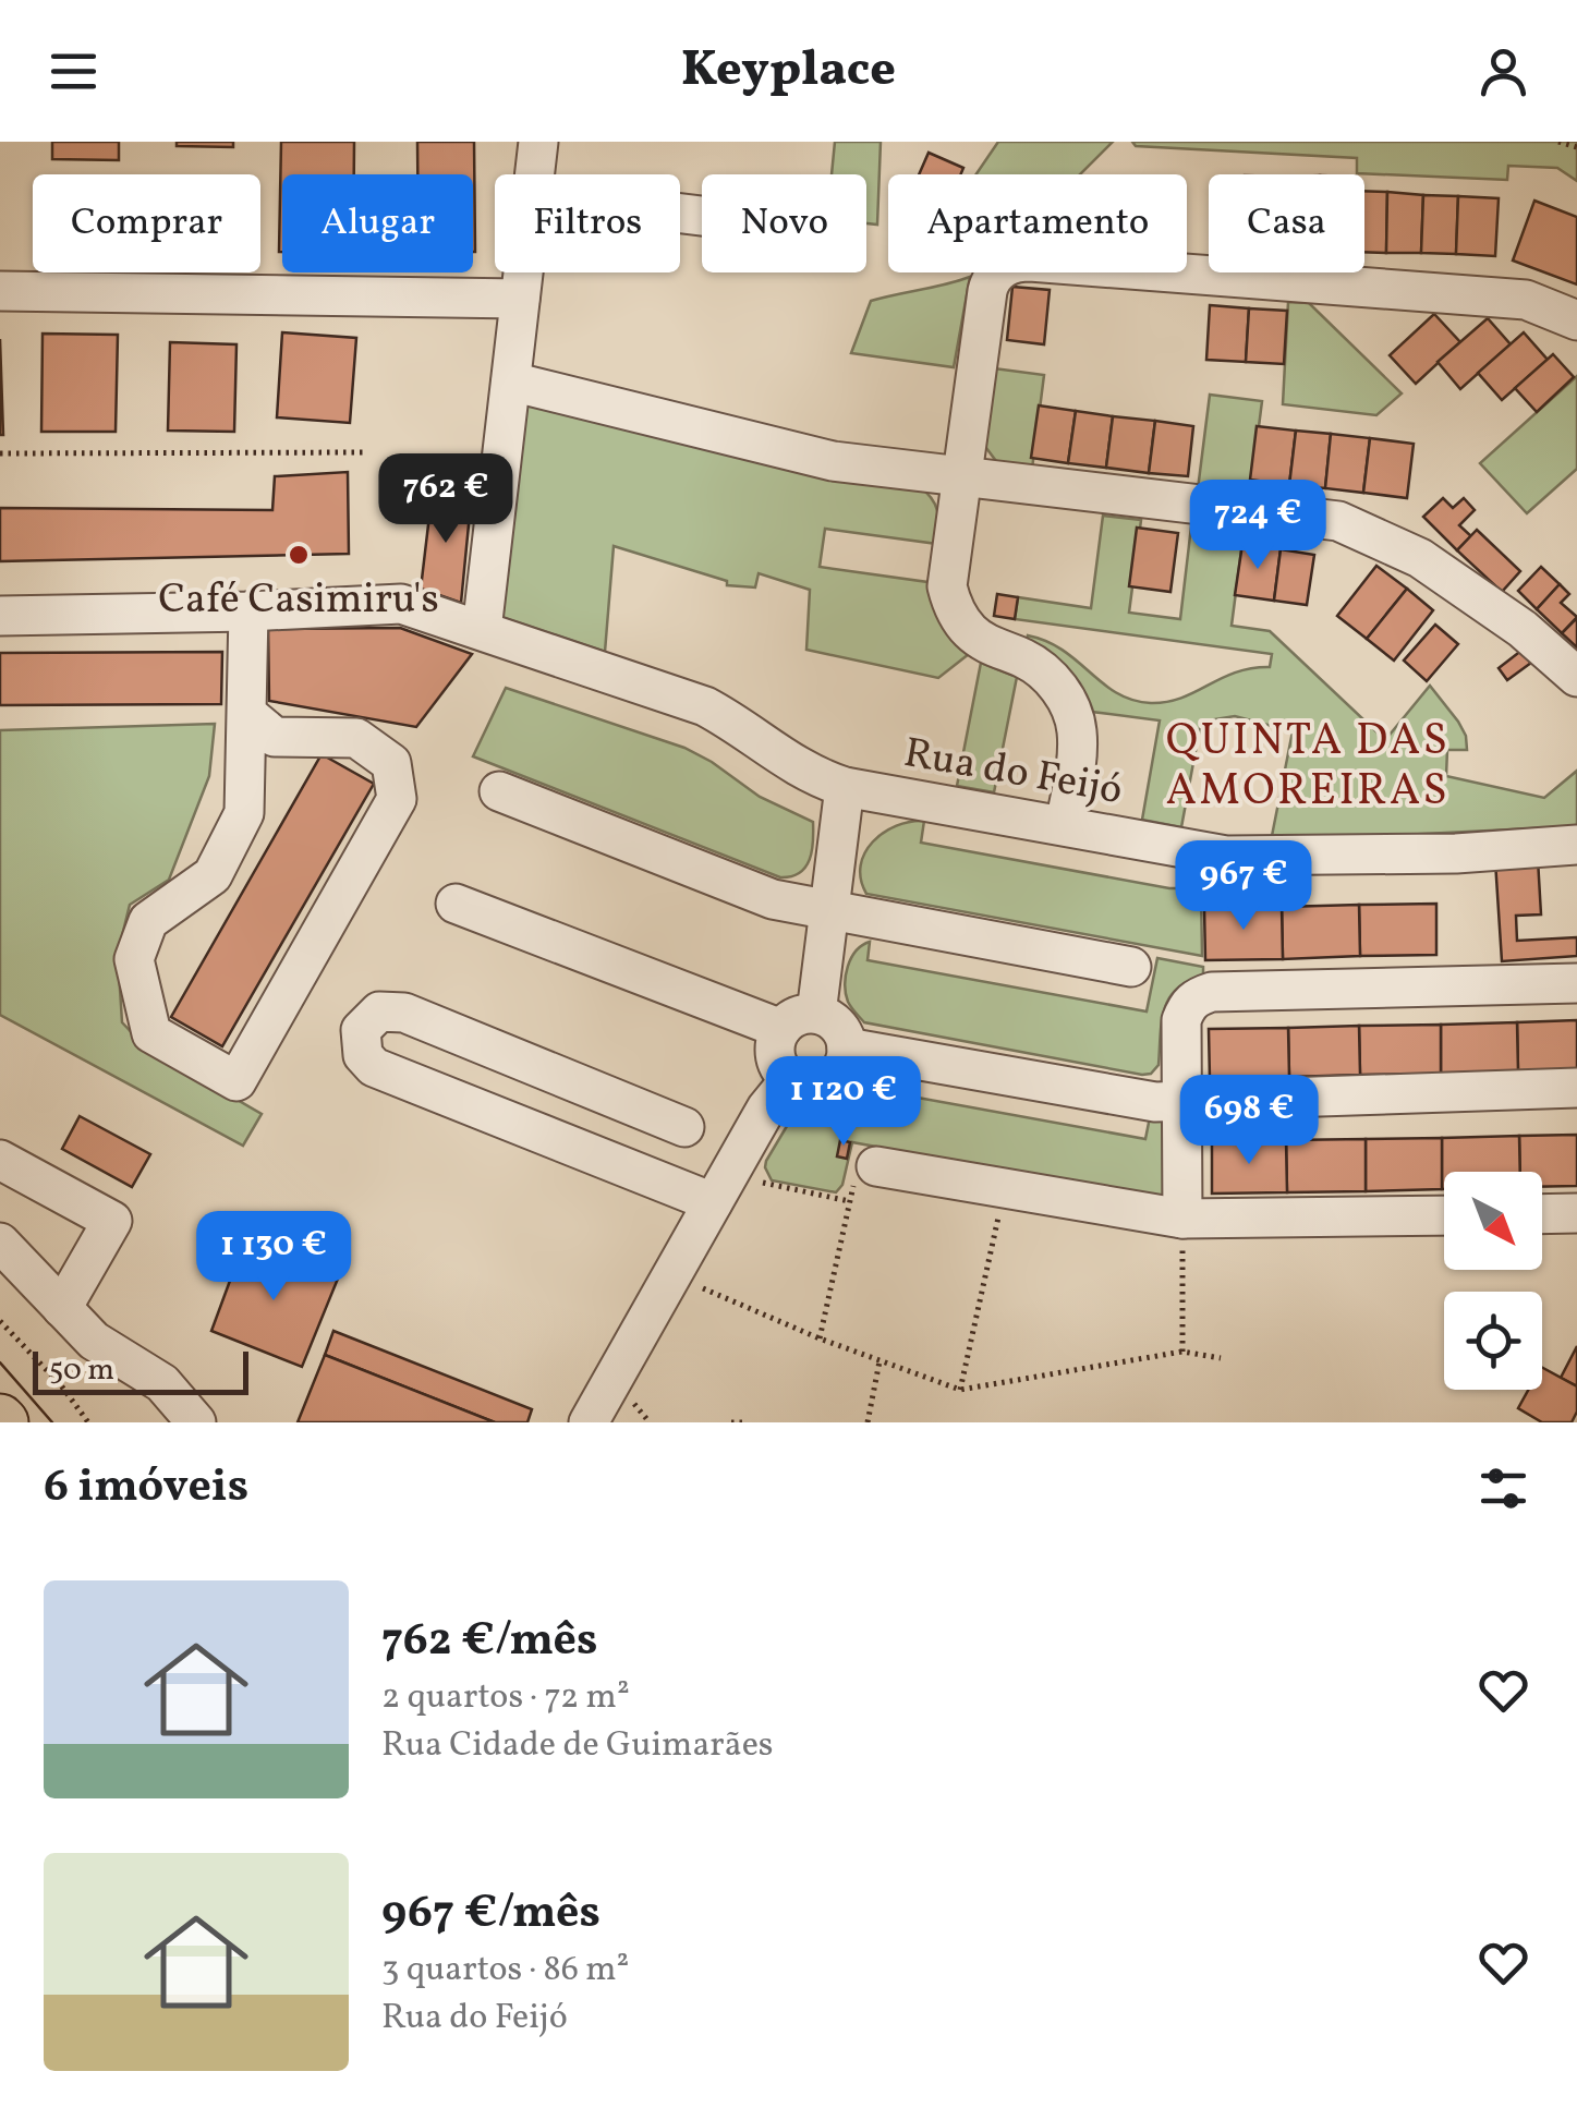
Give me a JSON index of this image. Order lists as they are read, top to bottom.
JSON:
{
  "streets": {
    "street": ["Rua do Feijó"]
  },
  "districts": ["QUINTA DAS AMOREIRAS"],
  "places": ["Café Casimiru's"],
  "scale_bar": "50 m",
  "north": "bottom right",
  "page": {
    "header": "Keyplace",
    "chip": [
      "Comprar",
      "Alugar",
      "Filtros",
      "Novo",
      "Apartamento",
      "Casa"
    ],
    "price": [
      "762 €",
      "724 €",
      "967 €",
      "1 120 €",
      "698 €",
      "1 130 €"
    ],
    "scale": "50 m",
    "heading": "6 imóveis",
    "list": [
      {
        "name": "762 €/mês",
        "note": "2 quartos · 72 m² · Rua Cidade de Guimarães"
      },
      {
        "name": "967 €/mês",
        "note": "3 quartos · 86 m² · Rua do Feijó"
      }
    ]
  }
}
